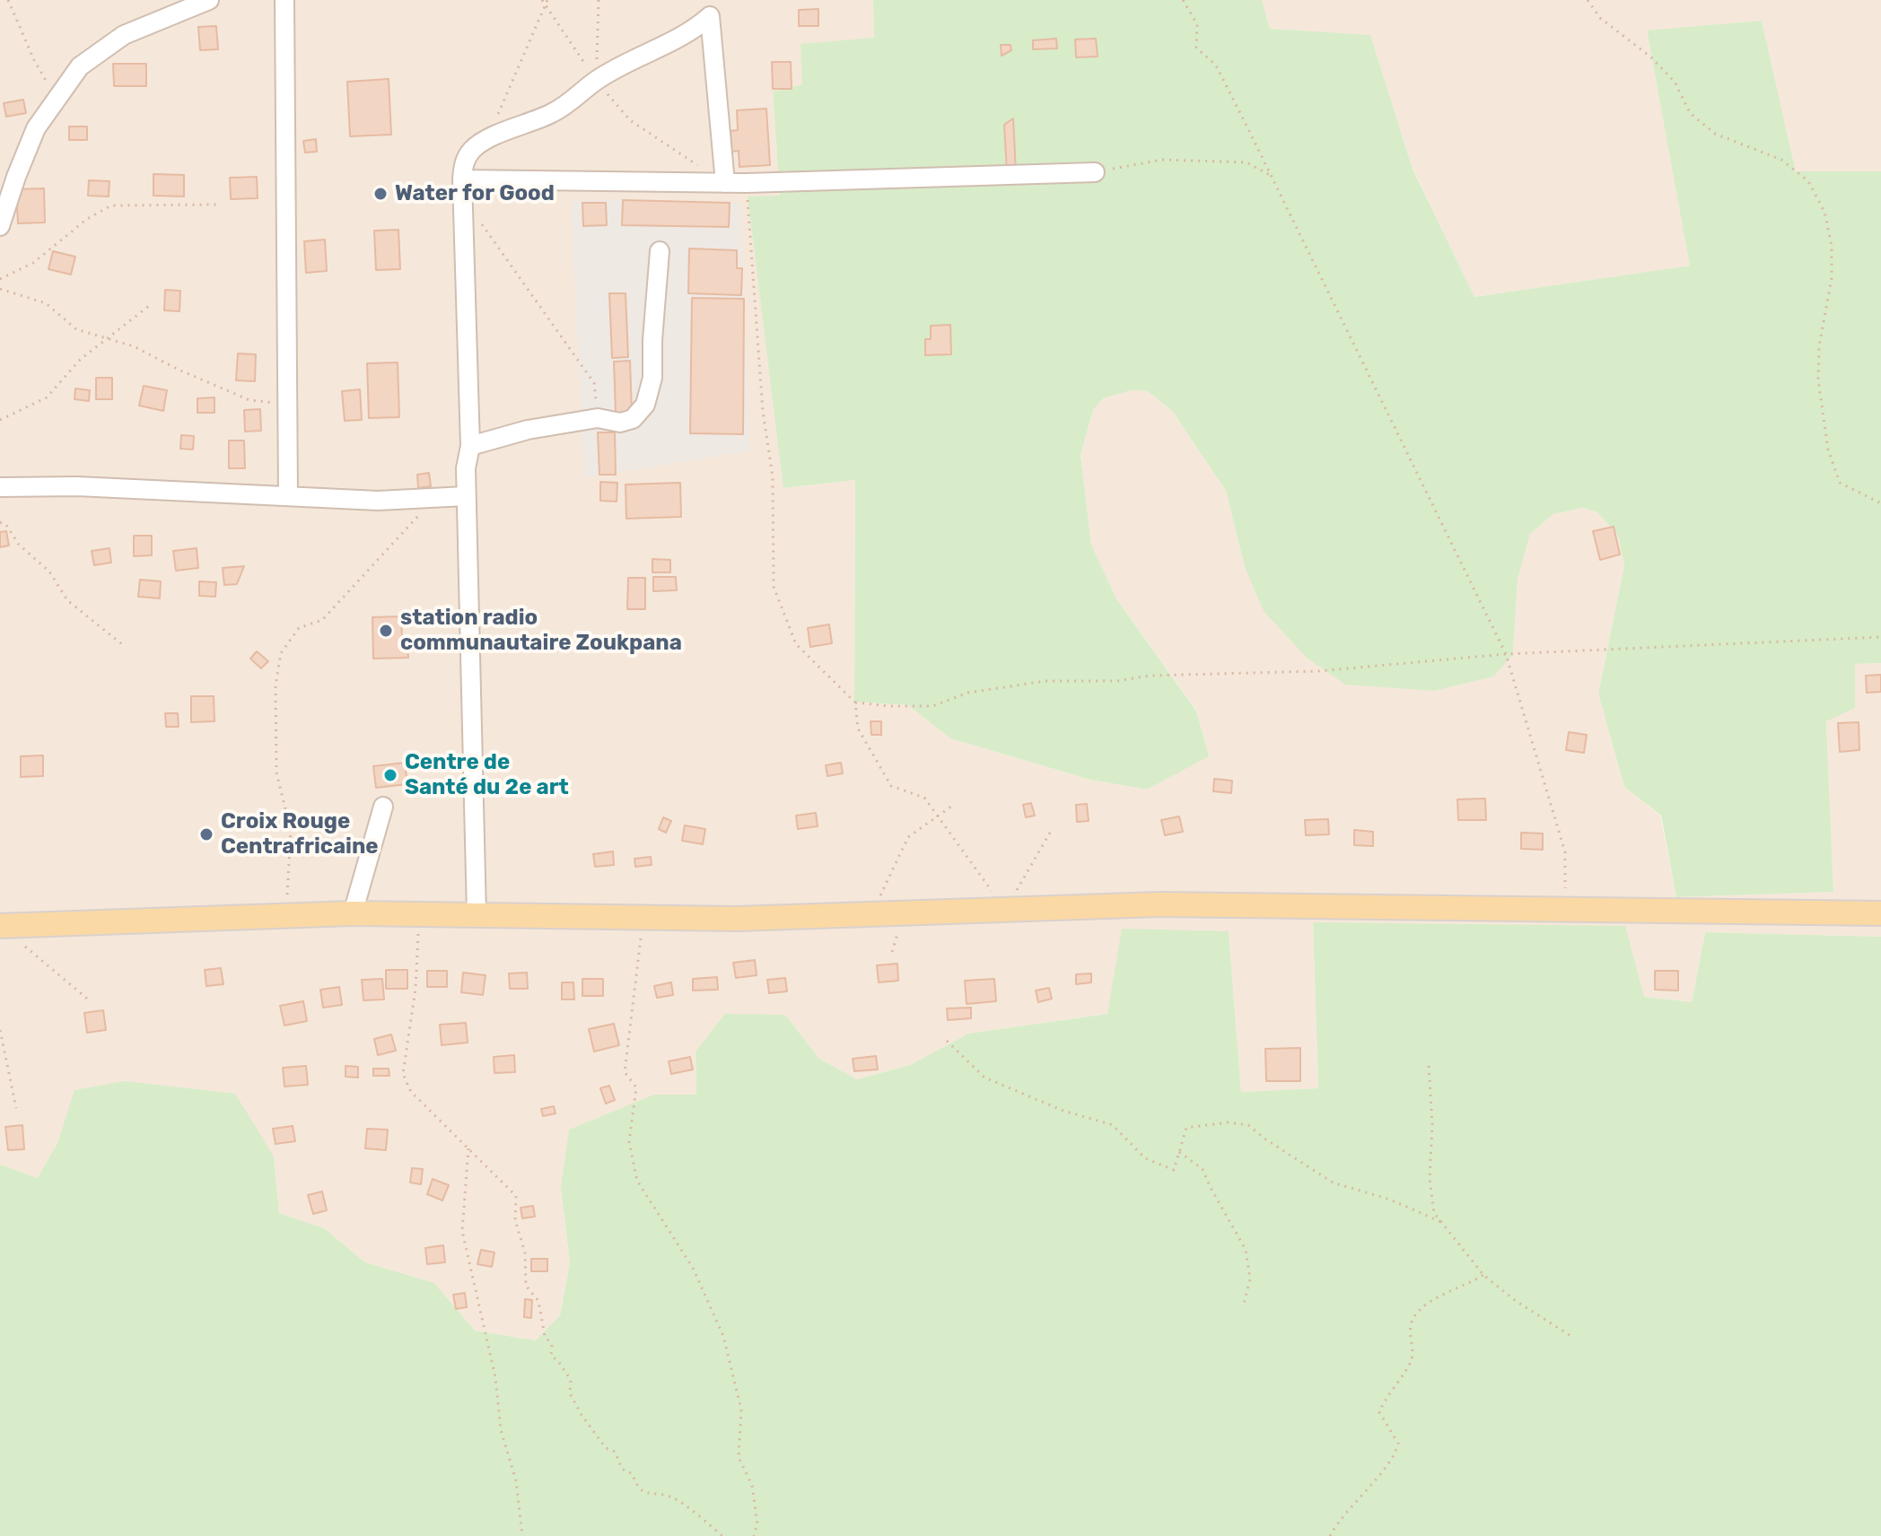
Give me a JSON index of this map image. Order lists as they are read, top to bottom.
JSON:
{
  "places": [
    "Water for Good",
    "station radio communautaire Zoukpana",
    "Centre de Santé du 2e art",
    "Croix Rouge Centrafricaine"
  ]
}
